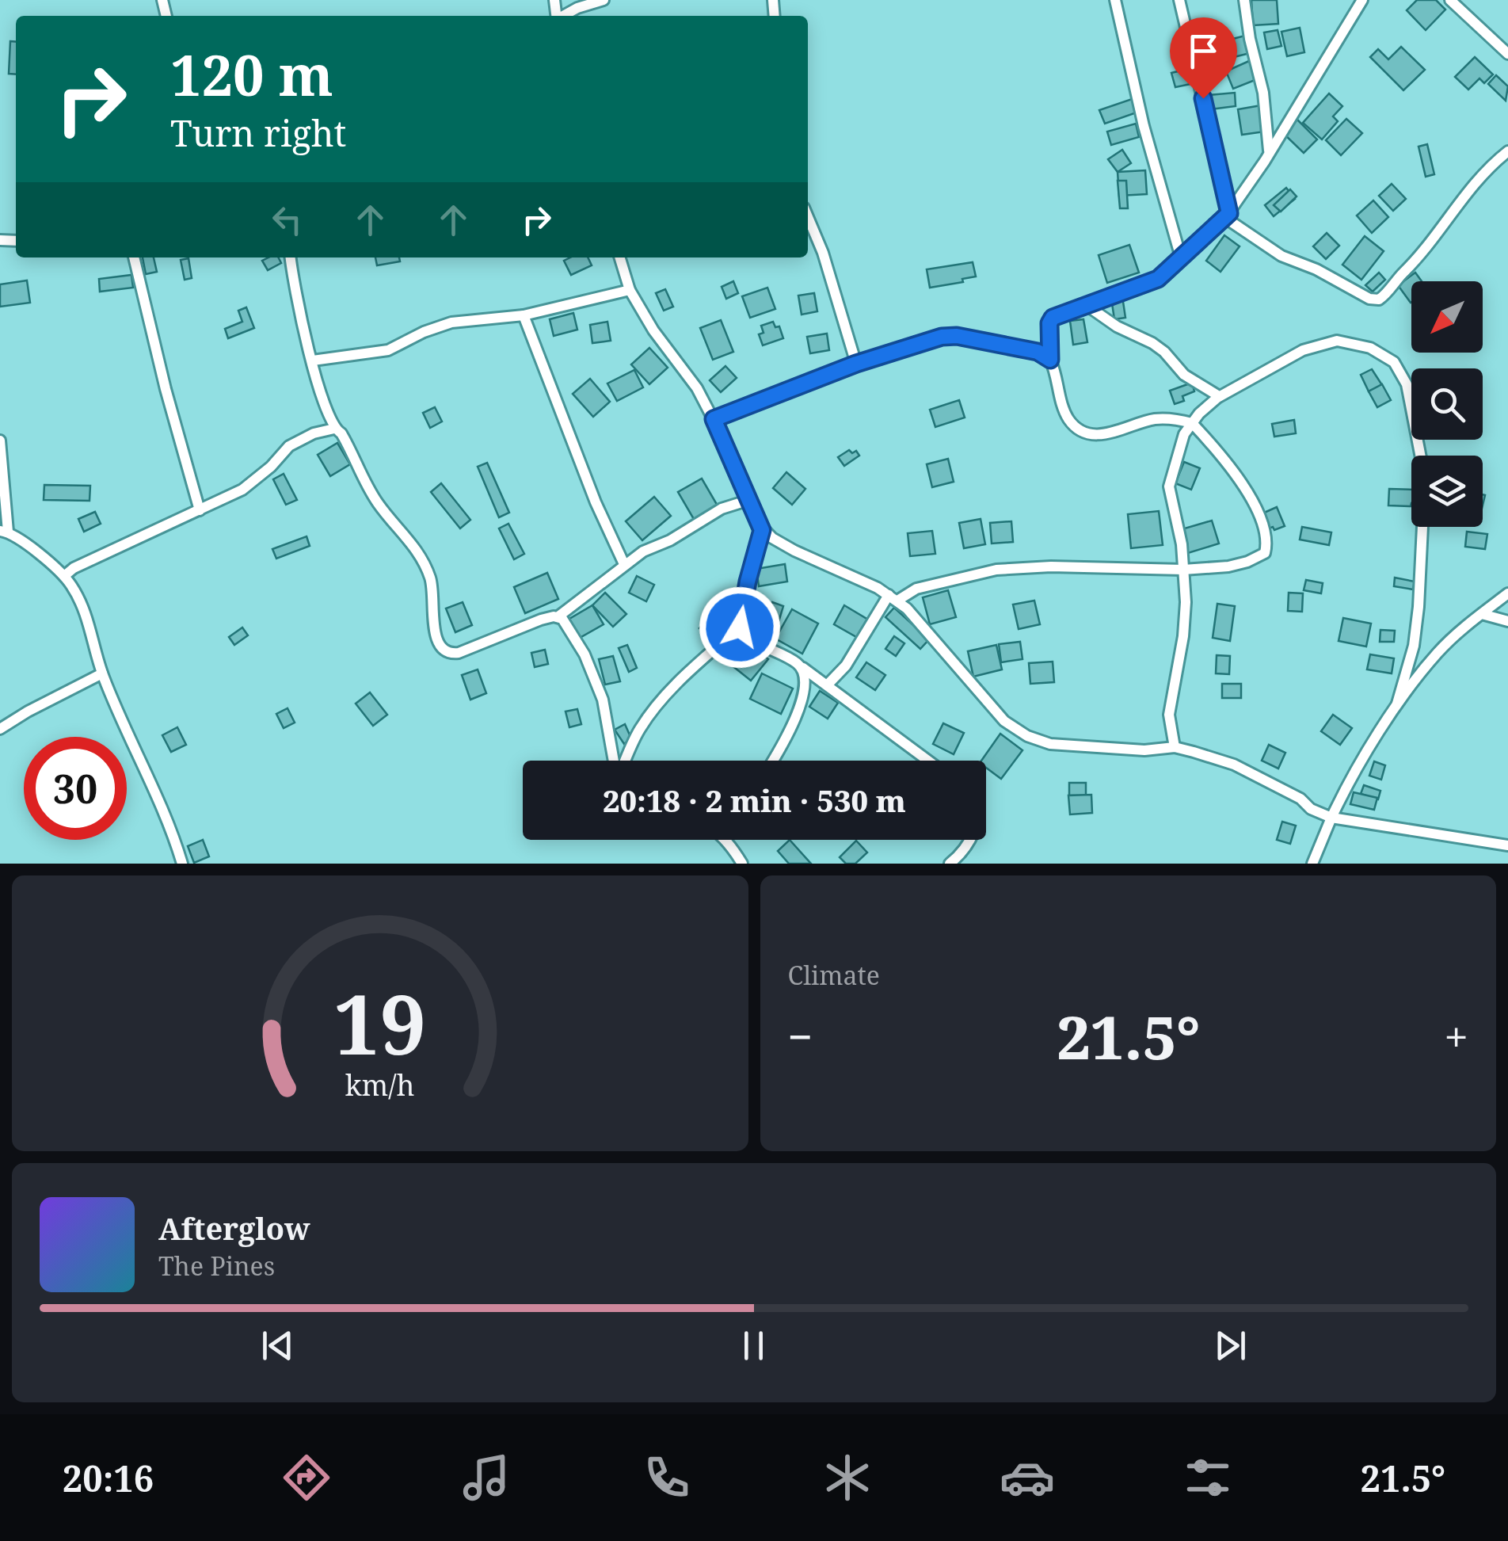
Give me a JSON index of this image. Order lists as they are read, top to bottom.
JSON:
{
  "north": "bottom left",
  "page": {
    "turn": ["120 m", "Turn right"],
    "limit": "30",
    "trip": "20:18 · 2 min · 530 m",
    "tile": "Climate",
    "heat": ["−", "21.5°", "+"],
    "song": ["Afterglow", "The Pines"],
    "tabs": ["20:16", "21.5°"],
    "gauge": ["19", "km/h"]
  }
}
